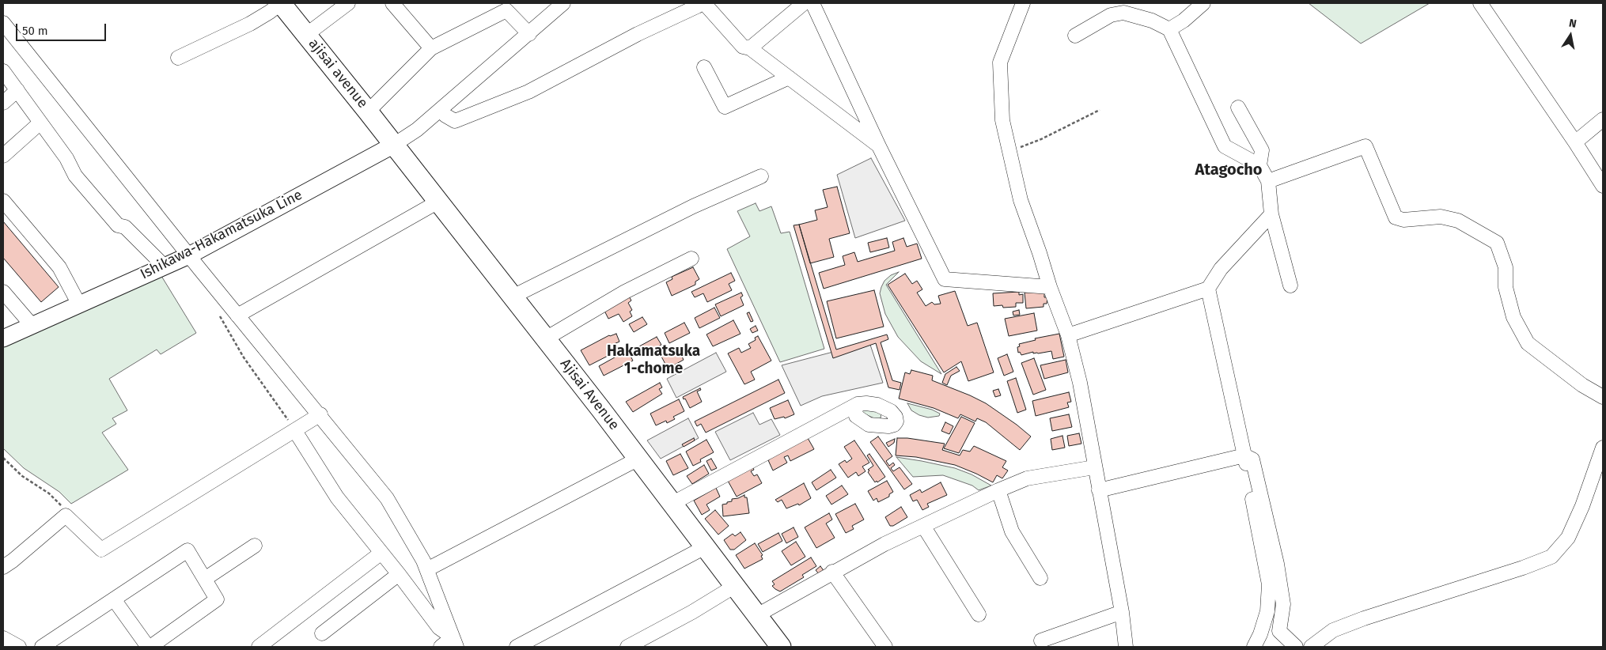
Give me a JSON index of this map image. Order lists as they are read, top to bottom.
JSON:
{
  "streets": {
    "highway": ["ajisai avenue", "Ajisai Avenue"],
    "main road": ["Ishikawa-Hakamatsuka Line"]
  },
  "crossings": [
    ["ajisai avenue", "Ishikawa-Hakamatsuka Line"],
    ["ajisai avenue", "Ajisai Avenue"],
    ["Ishikawa-Hakamatsuka Line", "Ajisai Avenue"]
  ],
  "districts": ["Atagocho", "Hakamatsuka 1-chome"],
  "scale_bar": "50 m",
  "north": "top"
}
